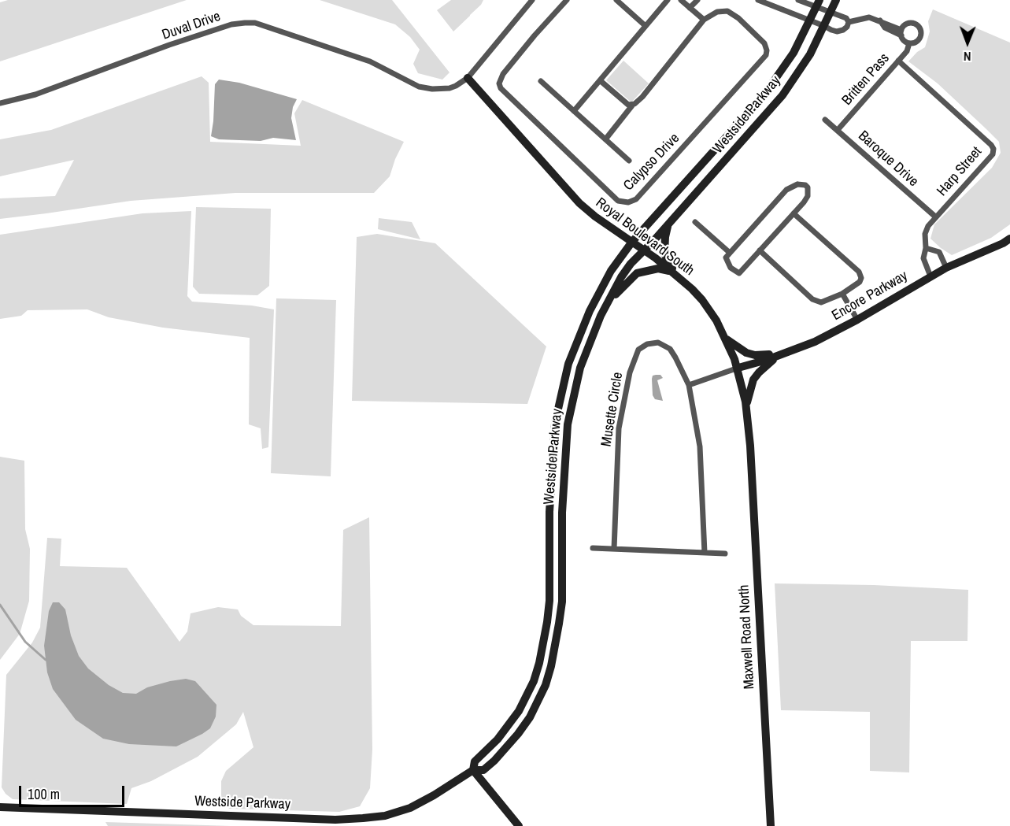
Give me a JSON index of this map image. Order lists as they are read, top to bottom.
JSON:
{
  "streets": {
    "main road": [
      "Westside Parkway",
      "Royal Boulevard South",
      "Encore Parkway",
      "Maxwell Road North"
    ],
    "street": [
      "Duval Drive",
      "Britten Pass",
      "Baroque Drive",
      "Calypso Drive",
      "Harp Street",
      "Musette Circle"
    ]
  },
  "crossings": [
    ["Duval Drive", "Royal Boulevard South"],
    ["Britten Pass", "Baroque Drive"],
    ["Britten Pass", "Harp Street"],
    ["Westside Parkway", "Royal Boulevard South"],
    ["Baroque Drive", "Harp Street"],
    ["Harp Street", "Encore Parkway"],
    ["Royal Boulevard South", "Encore Parkway"],
    ["Royal Boulevard South", "Maxwell Road North"]
  ],
  "scale_bar": "100 m",
  "north": "bottom"
}
